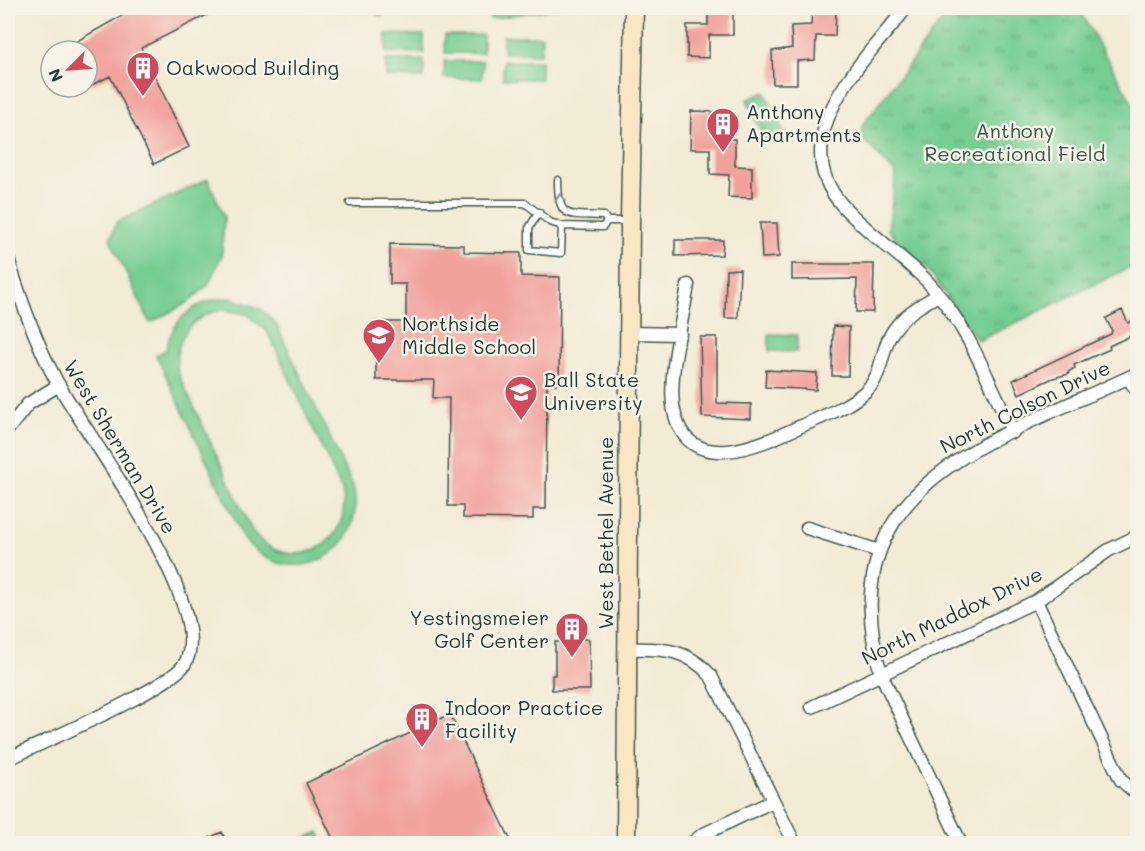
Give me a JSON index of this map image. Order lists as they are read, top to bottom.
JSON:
{
  "streets": {
    "main road": ["West Bethel Avenue"],
    "street": ["North Colson Drive", "West Sherman Drive", "North Maddox Drive"]
  },
  "crossings": [
    ["North Colson Drive", "North Maddox Drive"]
  ],
  "parks": ["Anthony Recreational Field"],
  "places": {
    "building": [
      "Oakwood Building",
      "Anthony Apartments",
      "Yestingsmeier Golf Center",
      "Indoor Practice Facility"
    ],
    "school or university": ["Northside Middle School", "Ball State University"]
  },
  "north": "bottom left"
}
